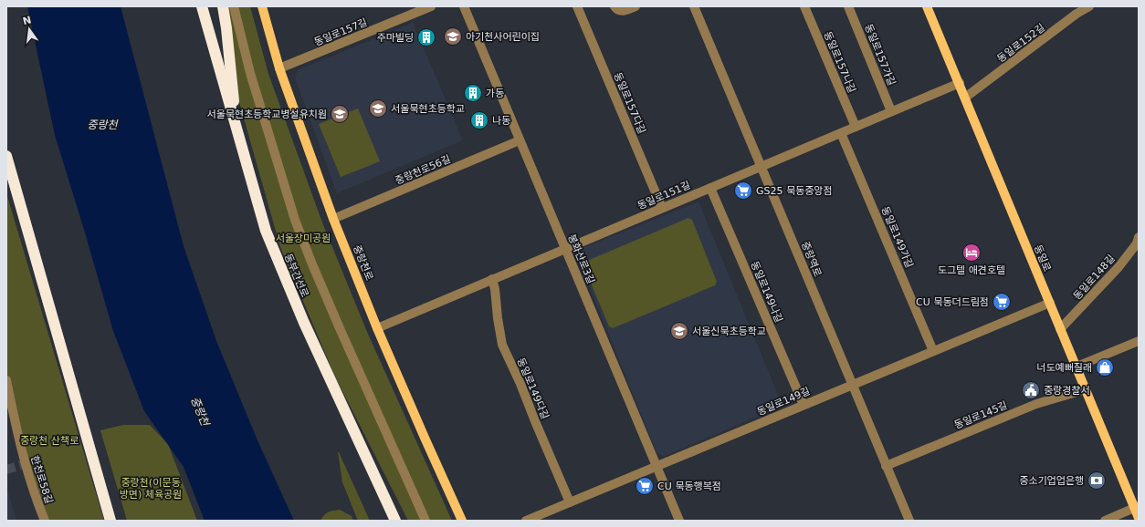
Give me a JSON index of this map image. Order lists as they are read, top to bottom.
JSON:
{
  "streets": {
    "highway": ["동부간선로"],
    "main road": ["동일로", "중랑천로"],
    "street": [
      "동일로157길",
      "동일로152길",
      "동일로157가길",
      "동일로157나길",
      "동일로157다길",
      "중랑천로56길",
      "동일로151길",
      "동일로149가길",
      "봉화산로3길",
      "중랑역로",
      "동일로148길",
      "동일로149나길",
      "동일로149다길",
      "동일로149길",
      "동일로145길",
      "한천로58길"
    ]
  },
  "crossings": [
    ["동일로157길", "중랑천로"],
    ["동일로152길", "동일로"],
    ["동일로157가길", "동일로151길"],
    ["동일로157나길", "동일로151길"],
    ["동일로157다길", "동일로151길"],
    ["중랑천로56길", "봉화산로3길"],
    ["중랑천로56길", "중랑천로"],
    ["동일로151길", "동일로149가길"],
    ["동일로151길", "동일로"],
    ["동일로151길", "봉화산로3길"],
    ["동일로151길", "중랑역로"],
    ["동일로151길", "중랑천로"],
    ["동일로151길", "동일로149나길"],
    ["동일로151길", "동일로149다길"],
    ["동일로149가길", "동일로149길"],
    ["동일로", "동일로148길"],
    ["동일로", "동일로149길"],
    ["동일로", "동일로145길"],
    ["봉화산로3길", "동일로149길"],
    ["중랑역로", "동일로149길"],
    ["중랑역로", "동일로145길"],
    ["동일로149나길", "동일로149길"],
    ["동일로149다길", "동일로149길"]
  ],
  "water": ["중랑천"],
  "parks": ["서울장미공원", "중랑천 산책로", "중랑천(이문동 방면) 체육공원"],
  "places": {
    "school or university": [
      "아기천사어린이집",
      "서울묵현초등학교",
      "서울묵현초등학교병설유치원",
      "서울신묵초등학교"
    ],
    "building": ["주마빌딩", "가동", "나동"],
    "supermarket": ["GS25 묵동중앙점", "CU 묵동더드림점", "CU 묵동행복점"],
    "hotel": ["도그텔 애견호텔"],
    "shop": ["너도예뻐질래"],
    "public building": ["중랑경찰서"],
    "bank": ["중소기업업은행"]
  },
  "north": "top"
}
